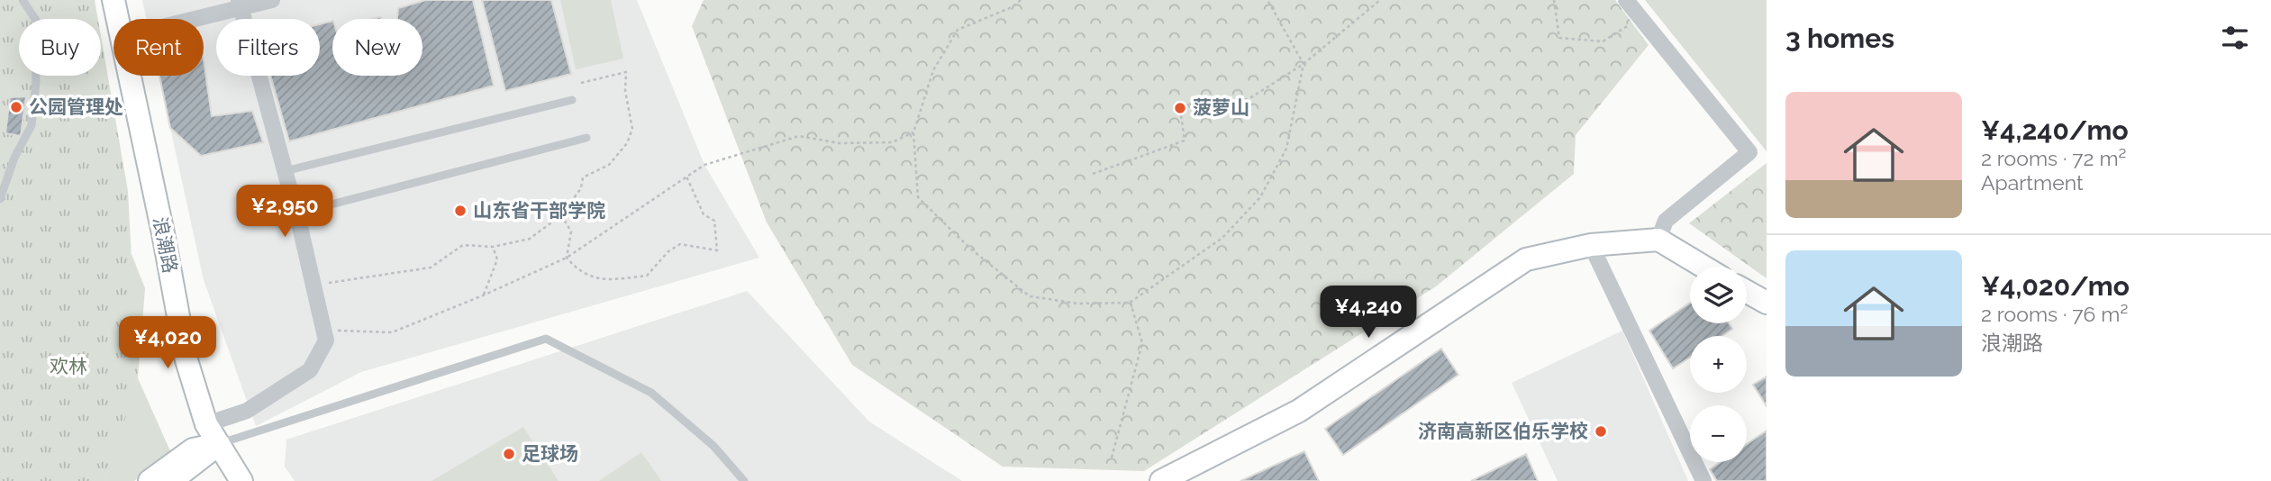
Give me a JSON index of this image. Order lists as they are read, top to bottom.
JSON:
{
  "streets": {
    "street": ["浪潮路"]
  },
  "parks": ["欢林"],
  "places": [
    "公园管理处",
    "菠萝山",
    "山东省干部学院",
    "济南高新区伯乐学校",
    "足球场"
  ],
  "page": {
    "heading": "3 homes",
    "chip": [
      "Buy",
      "Rent",
      "Filters",
      "New"
    ],
    "list": [
      {
        "name": "¥4,240/mo",
        "note": "2 rooms · 72 m² · Apartment"
      },
      {
        "name": "¥4,020/mo",
        "note": "2 rooms · 76 m² · 浪潮路"
      }
    ],
    "price": ["¥2,950", "¥4,240", "¥4,020"],
    "map_buttons": ["+", "−"]
  }
}
